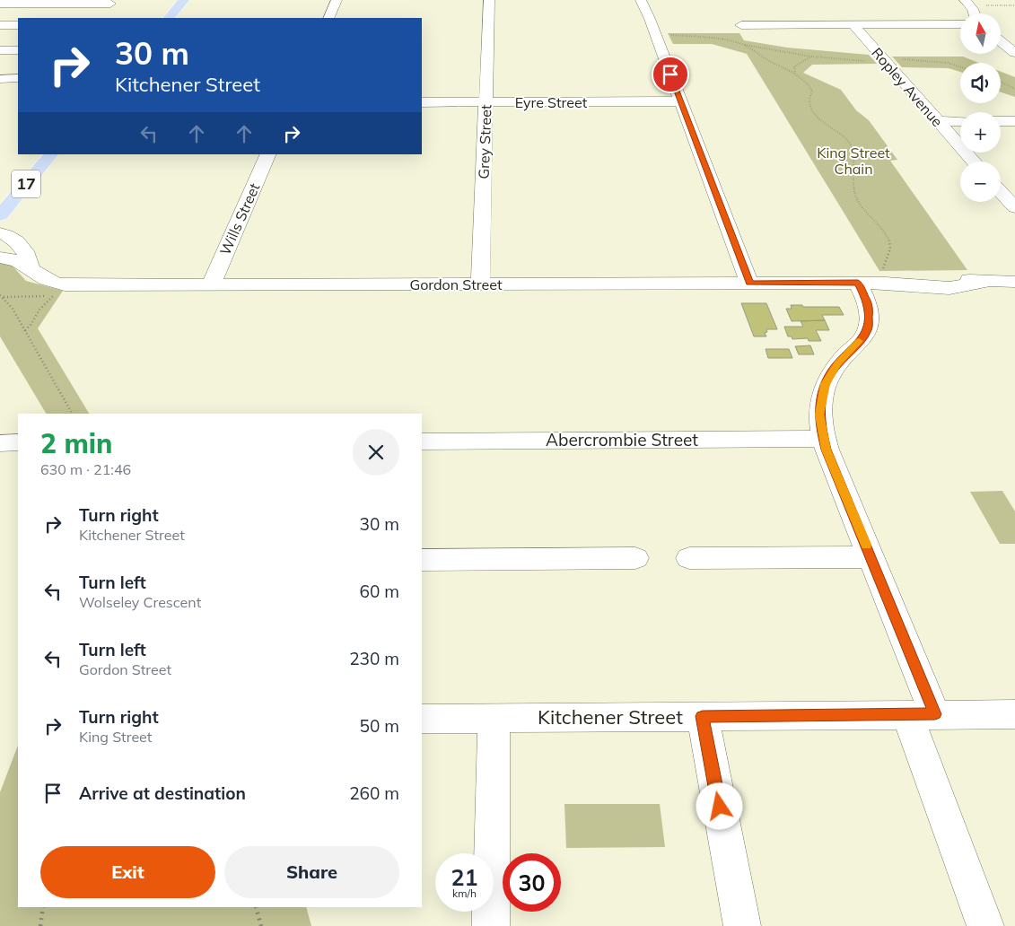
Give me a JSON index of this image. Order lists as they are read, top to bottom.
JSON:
{
  "streets": {
    "main road": ["17"],
    "street": [
      "Ropley Avenue",
      "Eyre Street",
      "Grey Street",
      "Wills Street",
      "Gordon Street",
      "Abercrombie Street",
      "Kitchener Street"
    ]
  },
  "crossings": [
    ["Eyre Street", "Grey Street"],
    ["Grey Street", "Gordon Street"],
    ["Wills Street", "Gordon Street"]
  ],
  "parks": ["King Street Chain"],
  "north": "top",
  "page": {
    "map_buttons": ["+", "−"],
    "turn": ["30 m", "Kitchener Street"],
    "heading": ["2 min", "630 m · 21:46"],
    "list": [
      {
        "name": "Turn right",
        "note": "Kitchener Street",
        "value": "30 m"
      },
      {
        "name": "Turn left",
        "note": "Wolseley Crescent",
        "value": "60 m"
      },
      {
        "name": "Turn left",
        "note": "Gordon Street",
        "value": "230 m"
      },
      {
        "name": "Turn right",
        "note": "King Street",
        "value": "50 m"
      },
      {
        "name": "Arrive at destination",
        "value": "260 m"
      }
    ],
    "buttons": ["Exit", "Share"],
    "speed": "21 km/h",
    "limit": "30"
  }
}
